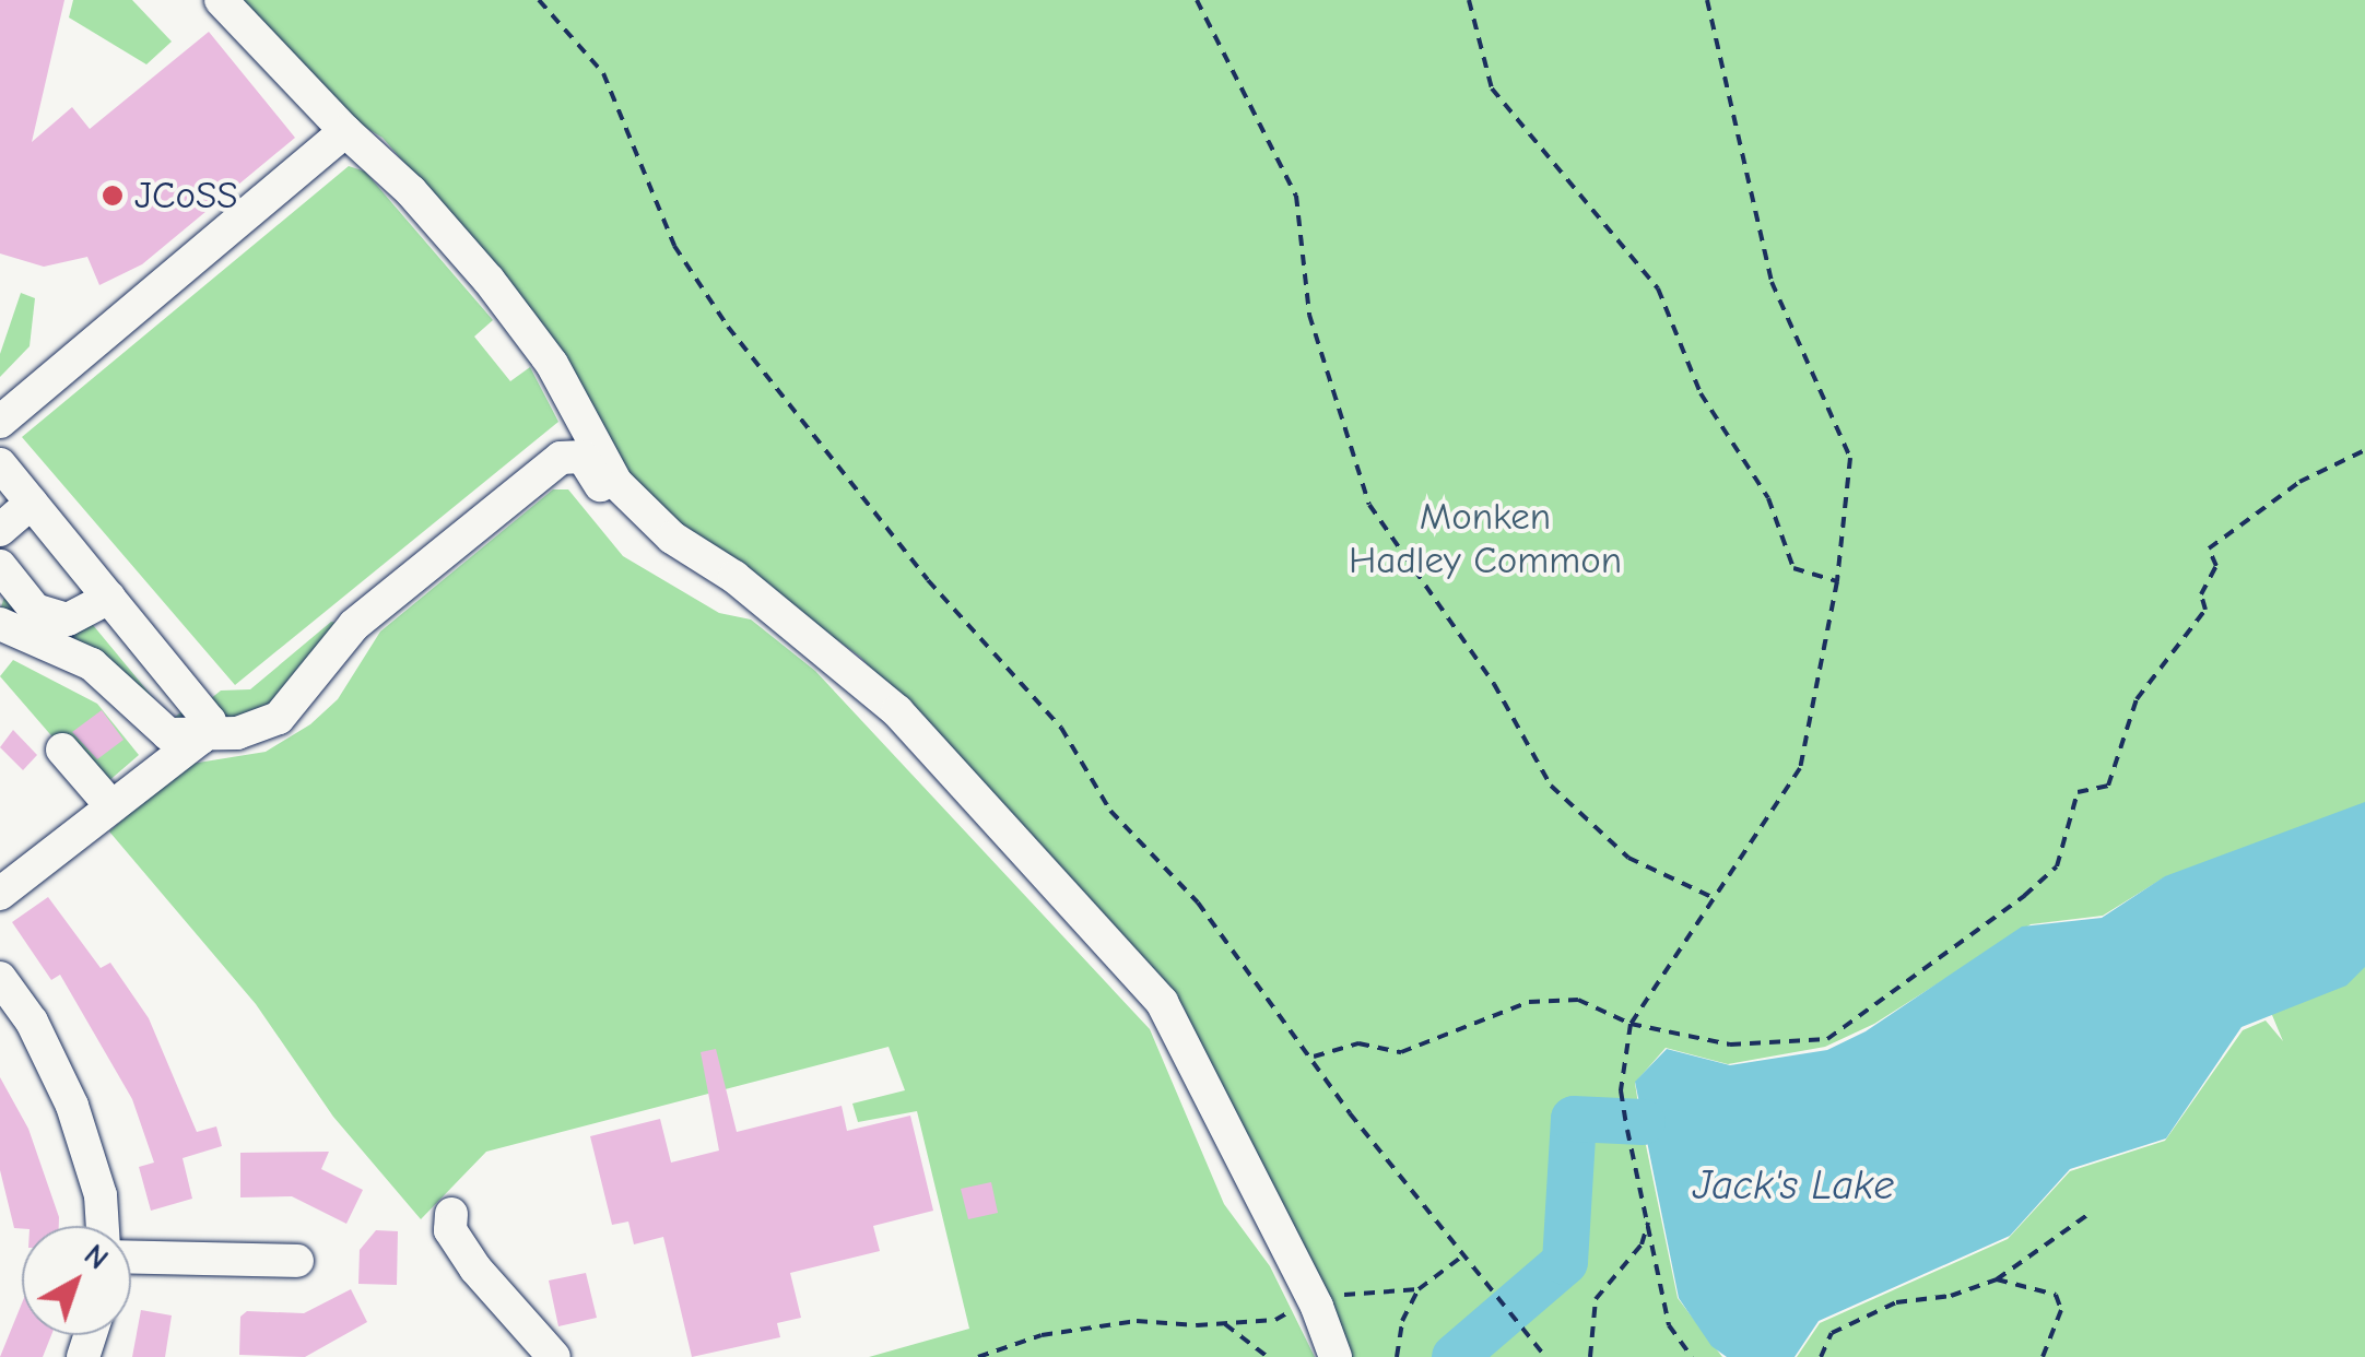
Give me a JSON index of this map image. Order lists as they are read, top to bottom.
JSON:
{
  "water": ["Jack's Lake"],
  "parks": ["Monken Hadley Common"],
  "places": ["JCoSS"],
  "north": "top right"
}
